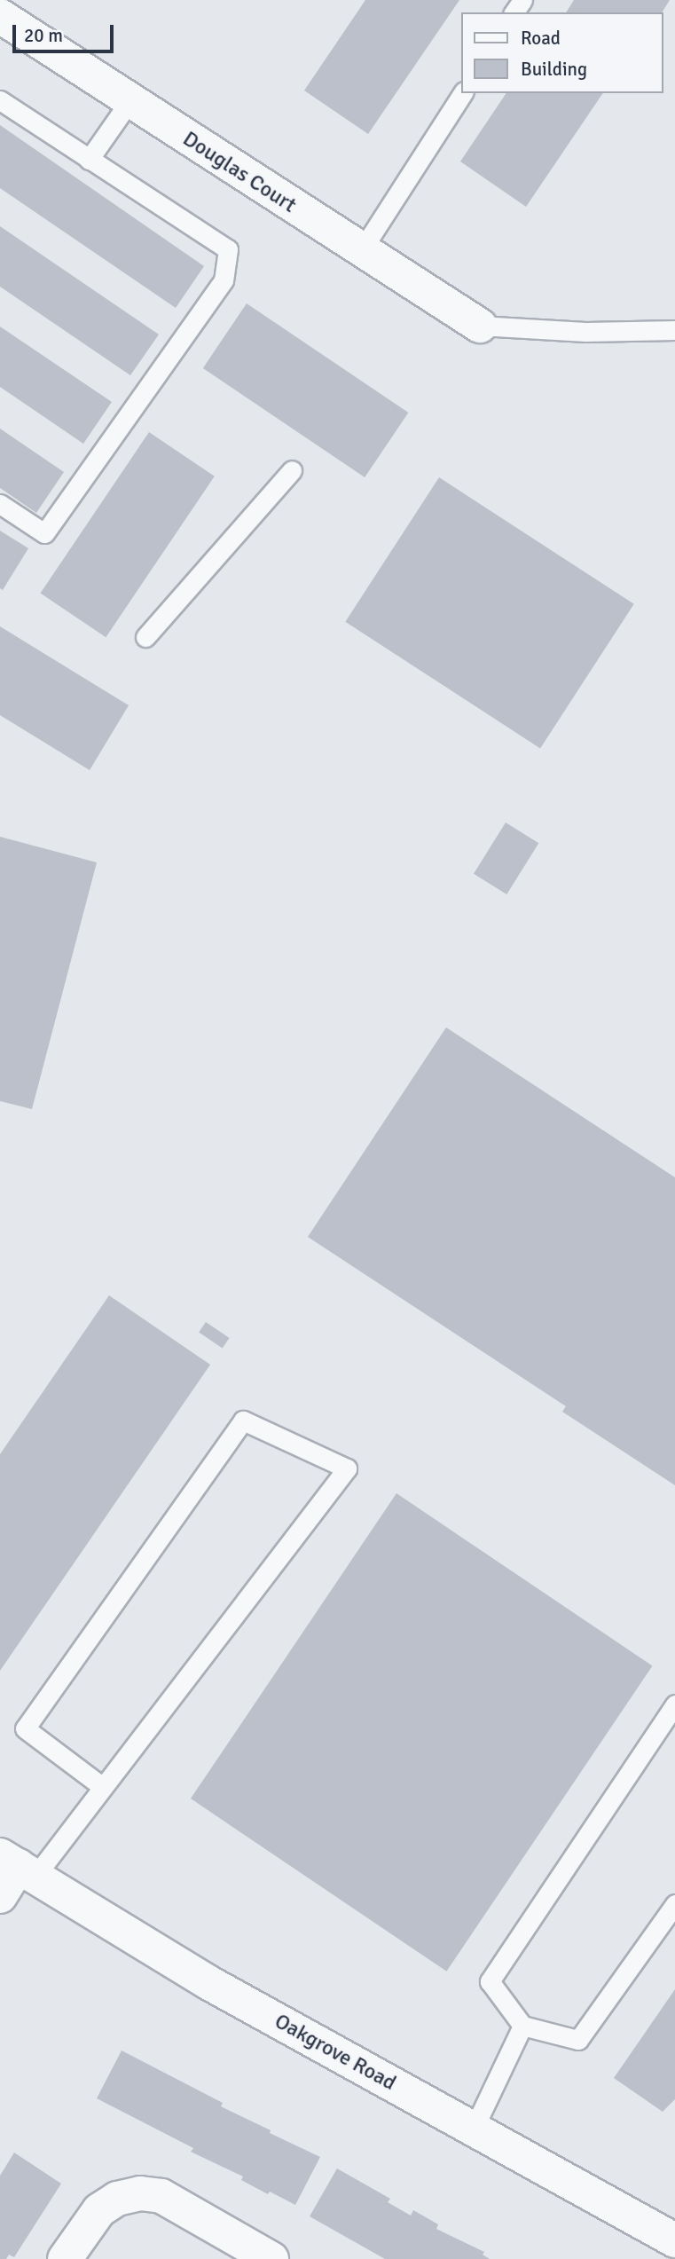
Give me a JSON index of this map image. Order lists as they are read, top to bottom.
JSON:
{
  "streets": {
    "street": ["Douglas Court", "Oakgrove Road"]
  },
  "legend": ["Road", "Building"],
  "scale_bar": "20 m"
}
